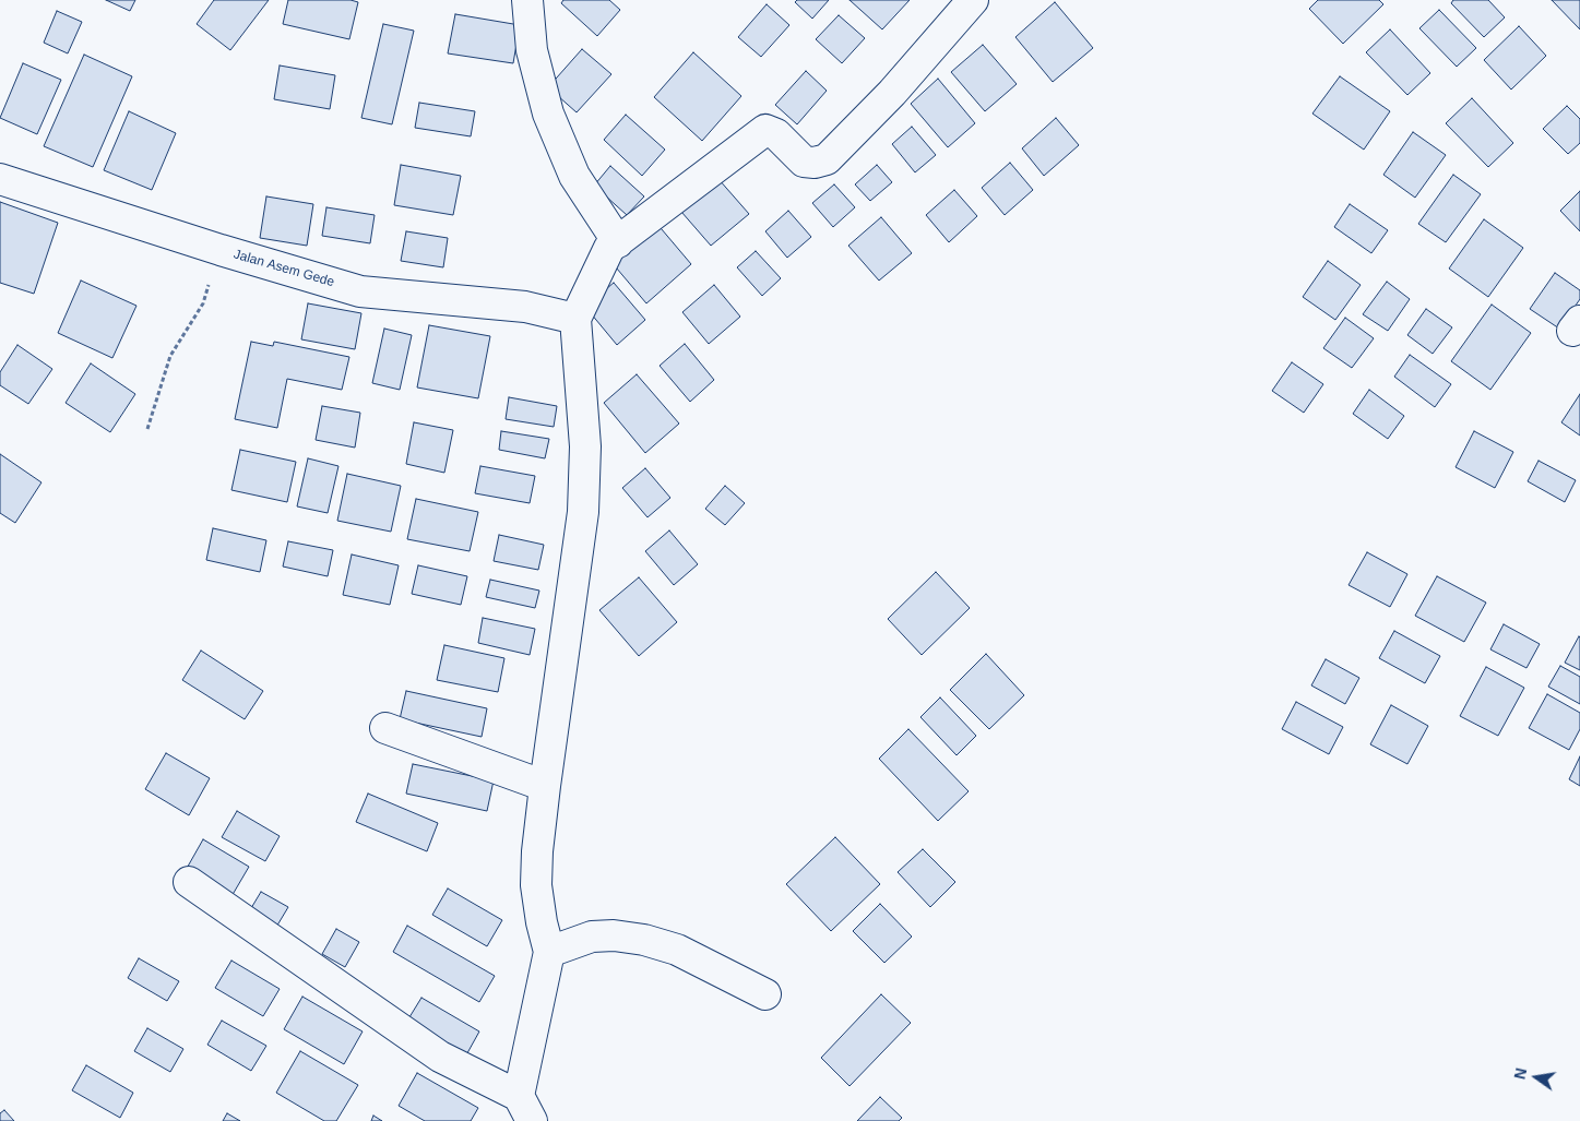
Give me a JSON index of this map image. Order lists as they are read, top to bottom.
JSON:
{
  "streets": {
    "street": ["Jalan Asem Gede"]
  },
  "north": "left"
}
